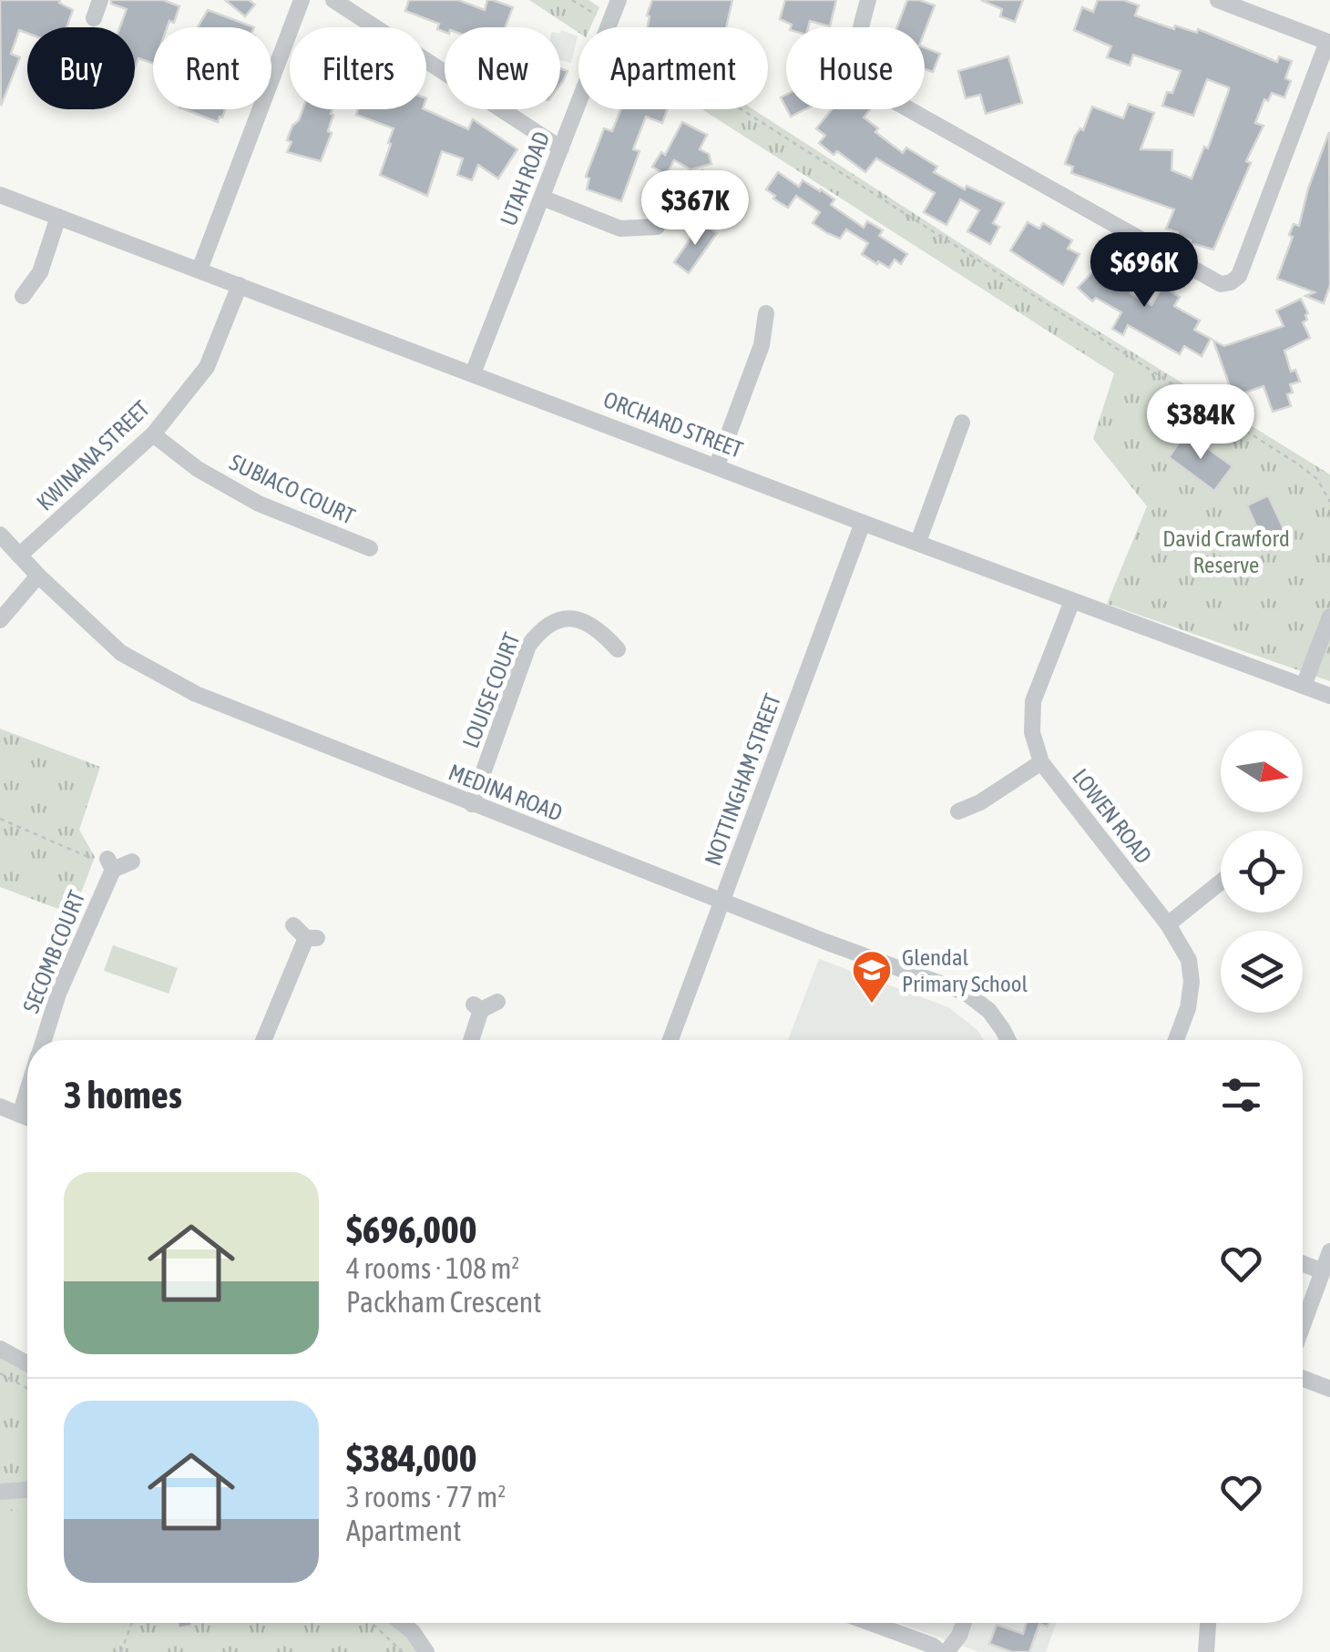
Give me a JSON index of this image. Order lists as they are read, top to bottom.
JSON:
{
  "streets": {
    "street": [
      "UTAH ROAD",
      "ORCHARD STREET",
      "KWINANA STREET",
      "SUBIACO COURT",
      "LOUISE COURT",
      "NOTTINGHAM STREET",
      "MEDINA ROAD",
      "LOWEN ROAD",
      "SECOMB COURT"
    ]
  },
  "crossings": [
    ["UTAH ROAD", "ORCHARD STREET"],
    ["ORCHARD STREET", "KWINANA STREET"],
    ["ORCHARD STREET", "NOTTINGHAM STREET"],
    ["ORCHARD STREET", "LOWEN ROAD"],
    ["KWINANA STREET", "SUBIACO COURT"],
    ["KWINANA STREET", "MEDINA ROAD"],
    ["LOUISE COURT", "MEDINA ROAD"],
    ["NOTTINGHAM STREET", "MEDINA ROAD"]
  ],
  "parks": ["David Crawford Reserve"],
  "places": {
    "school or university": ["Glendal Primary School"]
  },
  "north": "right",
  "page": {
    "chip": [
      "Buy",
      "Rent",
      "Filters",
      "New",
      "Apartment",
      "House"
    ],
    "price": ["$367K", "$696K", "$384K"],
    "heading": "3 homes",
    "list": [
      {
        "name": "$696,000",
        "note": "4 rooms · 108 m² · Packham Crescent"
      },
      {
        "name": "$384,000",
        "note": "3 rooms · 77 m² · Apartment"
      }
    ]
  }
}
